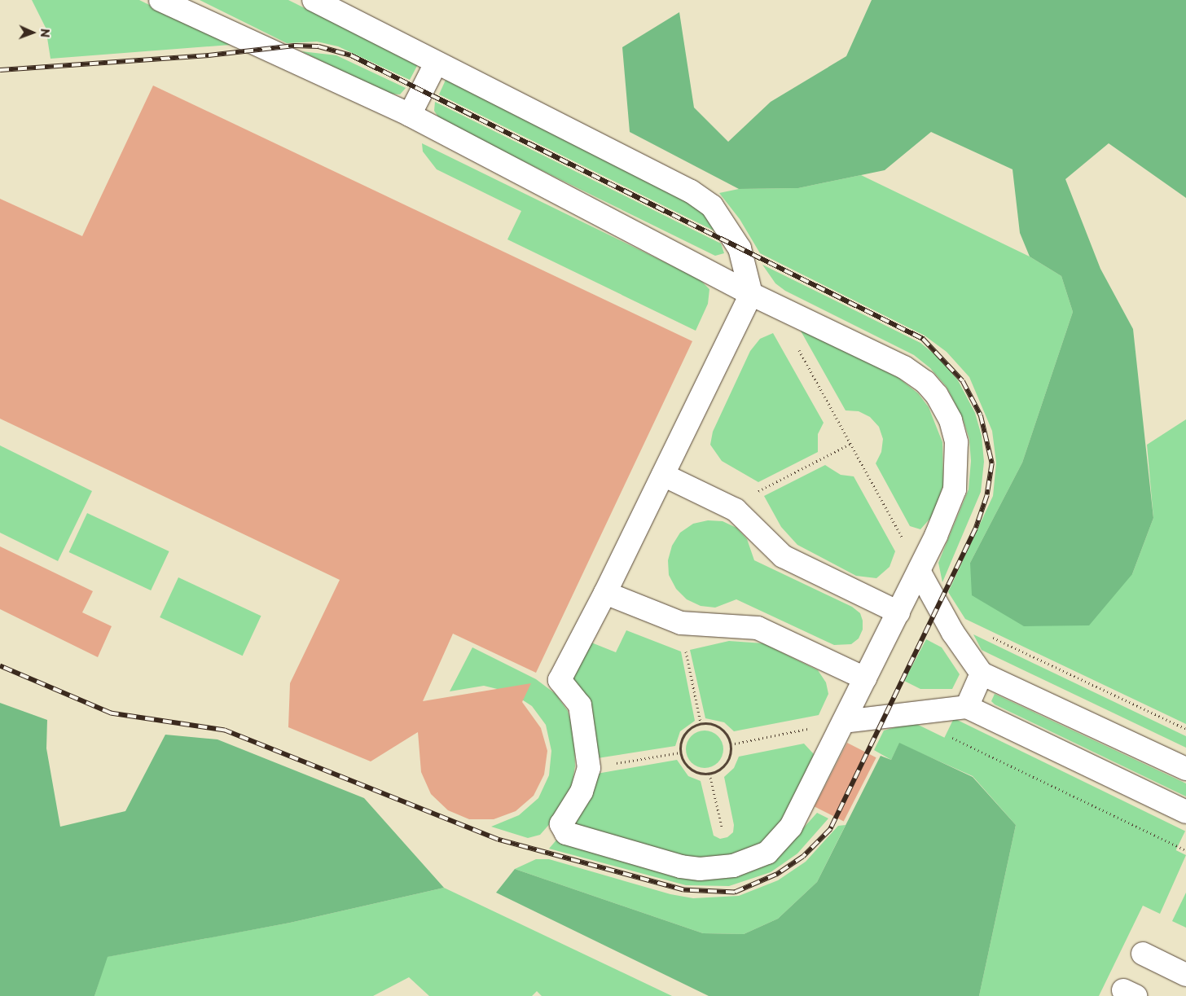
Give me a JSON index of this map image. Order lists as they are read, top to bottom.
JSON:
{
  "north": "right"
}
